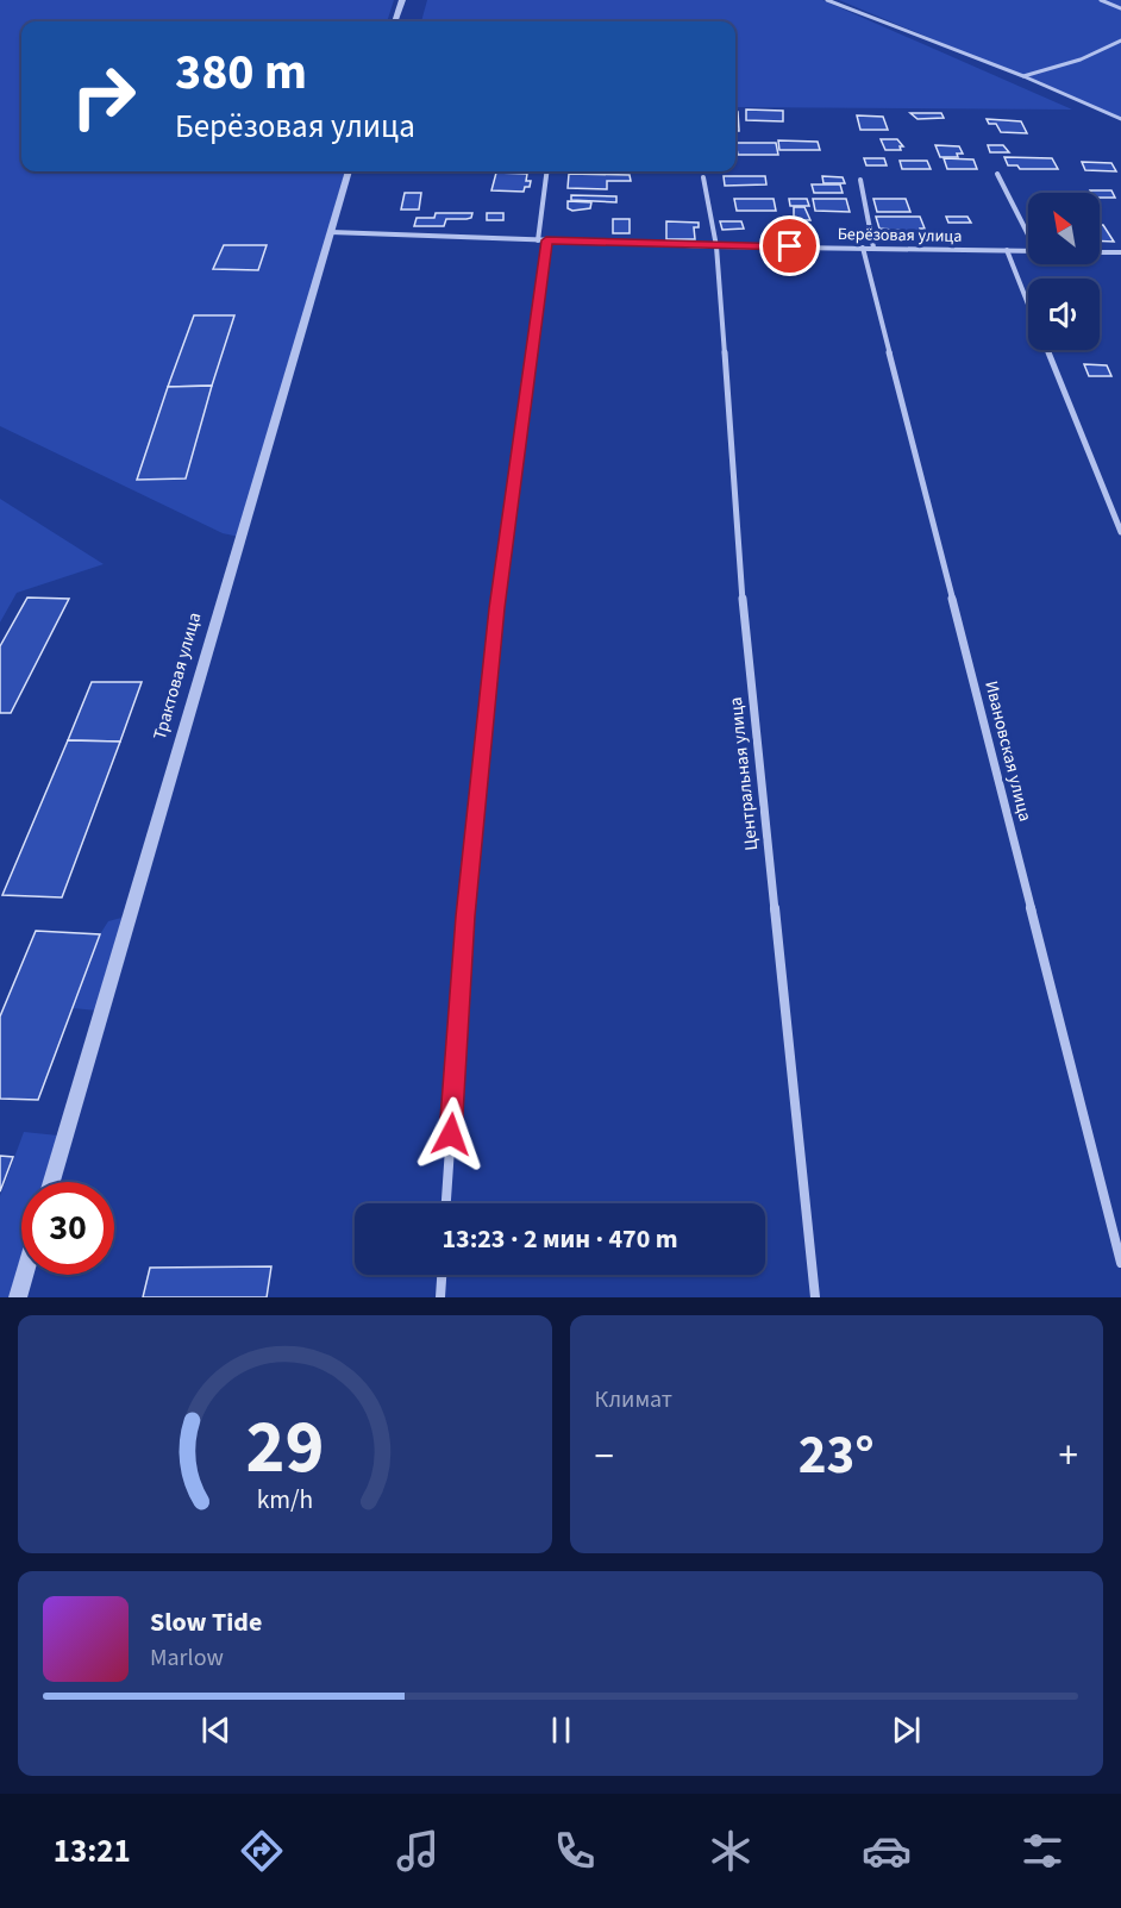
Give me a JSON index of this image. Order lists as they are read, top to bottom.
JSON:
{
  "streets": {
    "street": [
      "Берёзовая улица",
      "Трактовая улица",
      "Ивановская улица",
      "Центральная улица"
    ]
  },
  "crossings": [
    ["Берёзовая улица", "Трактовая улица"],
    ["Берёзовая улица", "Ивановская улица"],
    ["Берёзовая улица", "Центральная улица"]
  ],
  "north": "top left",
  "page": {
    "turn": ["380 m", "Берёзовая улица"],
    "limit": "30",
    "trip": "13:23 · 2 мин · 470 m",
    "tile": "Климат",
    "heat": ["−", "23°", "+"],
    "song": ["Slow Tide", "Marlow"],
    "tabs": "13:21",
    "gauge": ["29", "km/h"]
  }
}
